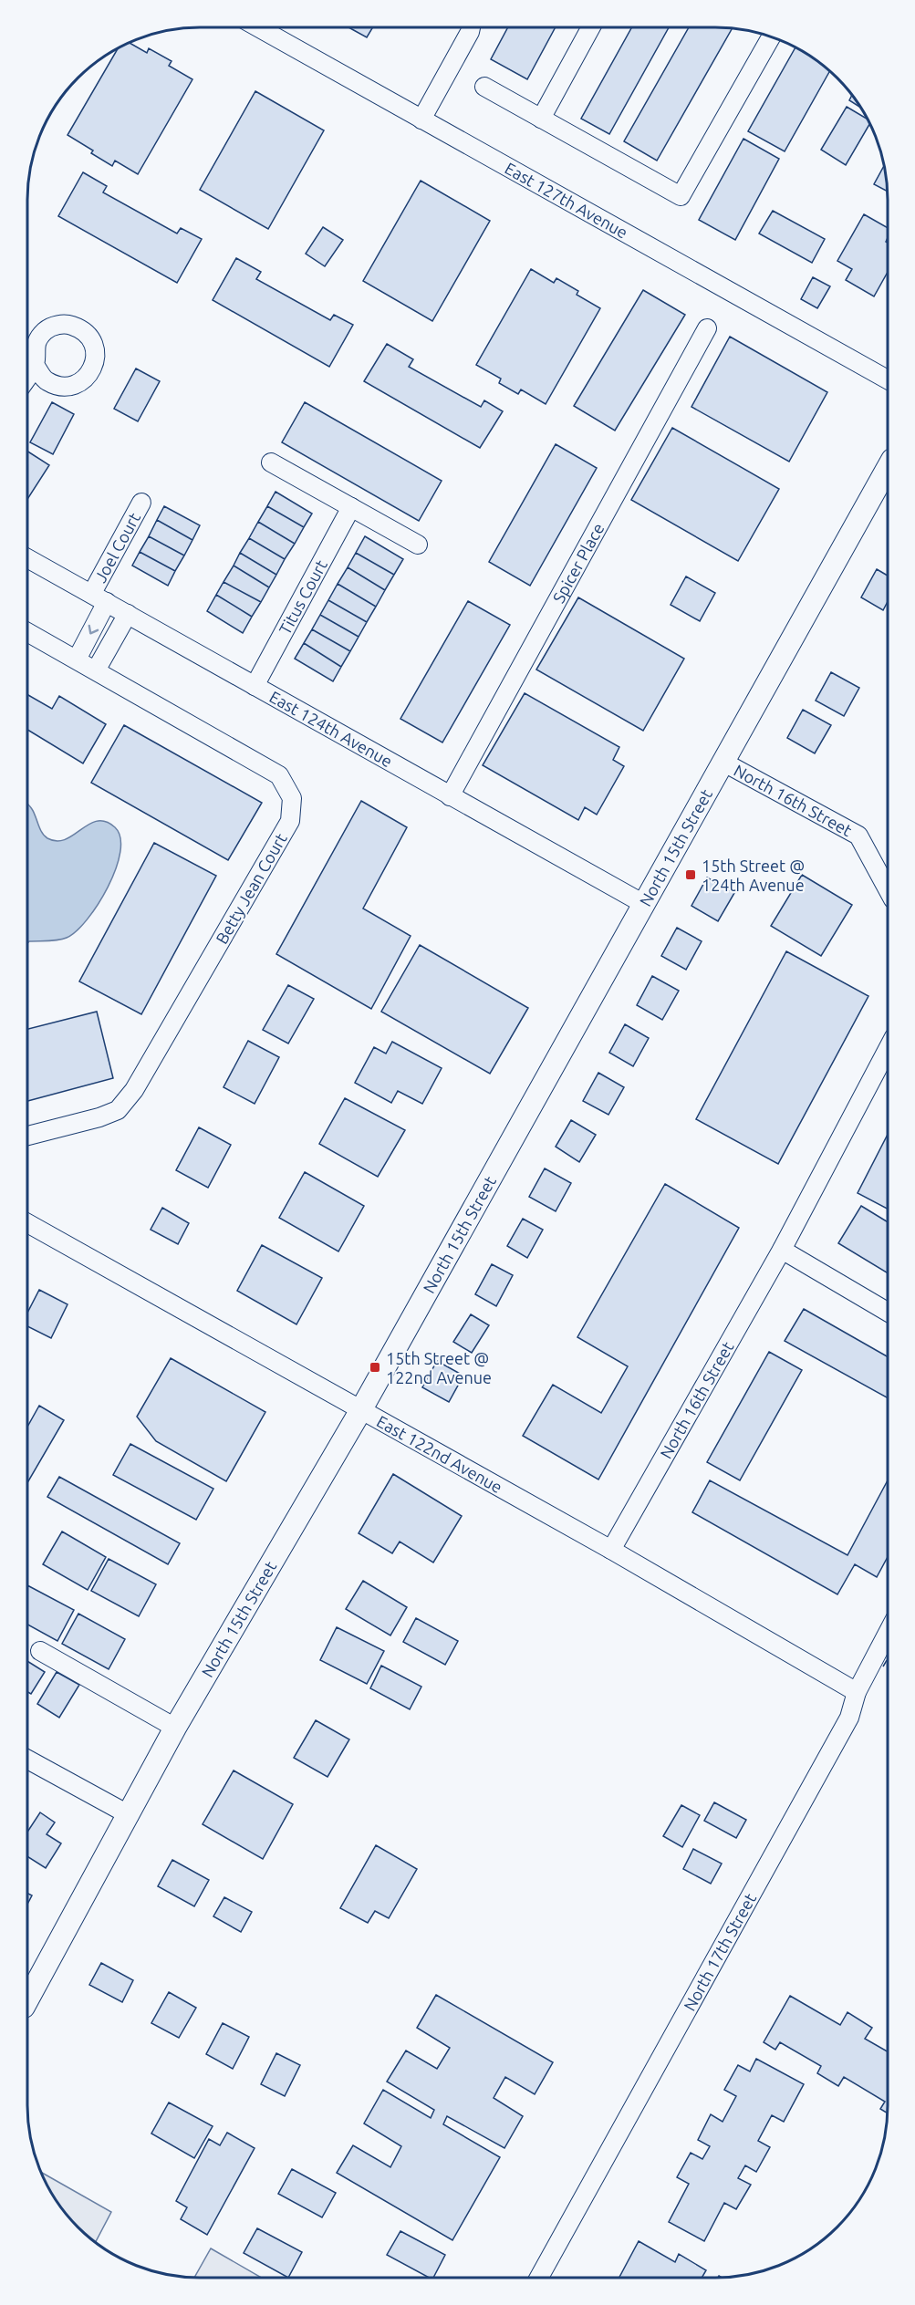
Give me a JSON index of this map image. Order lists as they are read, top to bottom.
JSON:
{
  "streets": {
    "street": [
      "East 127th Avenue",
      "Joel Court",
      "Spicer Place",
      "Titus Court",
      "East 124th Avenue",
      "North 16th Street",
      "North 15th Street",
      "Betty Jean Court",
      "East 122nd Avenue",
      "North 17th Street"
    ]
  },
  "crossings": [
    ["Joel Court", "East 124th Avenue"],
    ["Joel Court", "Betty Jean Court"],
    ["Spicer Place", "East 124th Avenue"],
    ["Titus Court", "East 124th Avenue"],
    ["East 124th Avenue", "North 15th Street"],
    ["North 16th Street", "North 15th Street"],
    ["North 16th Street", "East 122nd Avenue"],
    ["North 15th Street", "East 122nd Avenue"],
    ["East 122nd Avenue", "North 17th Street"]
  ],
  "places": {
    "transit": ["15th Street @ 124th Avenue", "15th Street @ 122nd Avenue"]
  }
}
